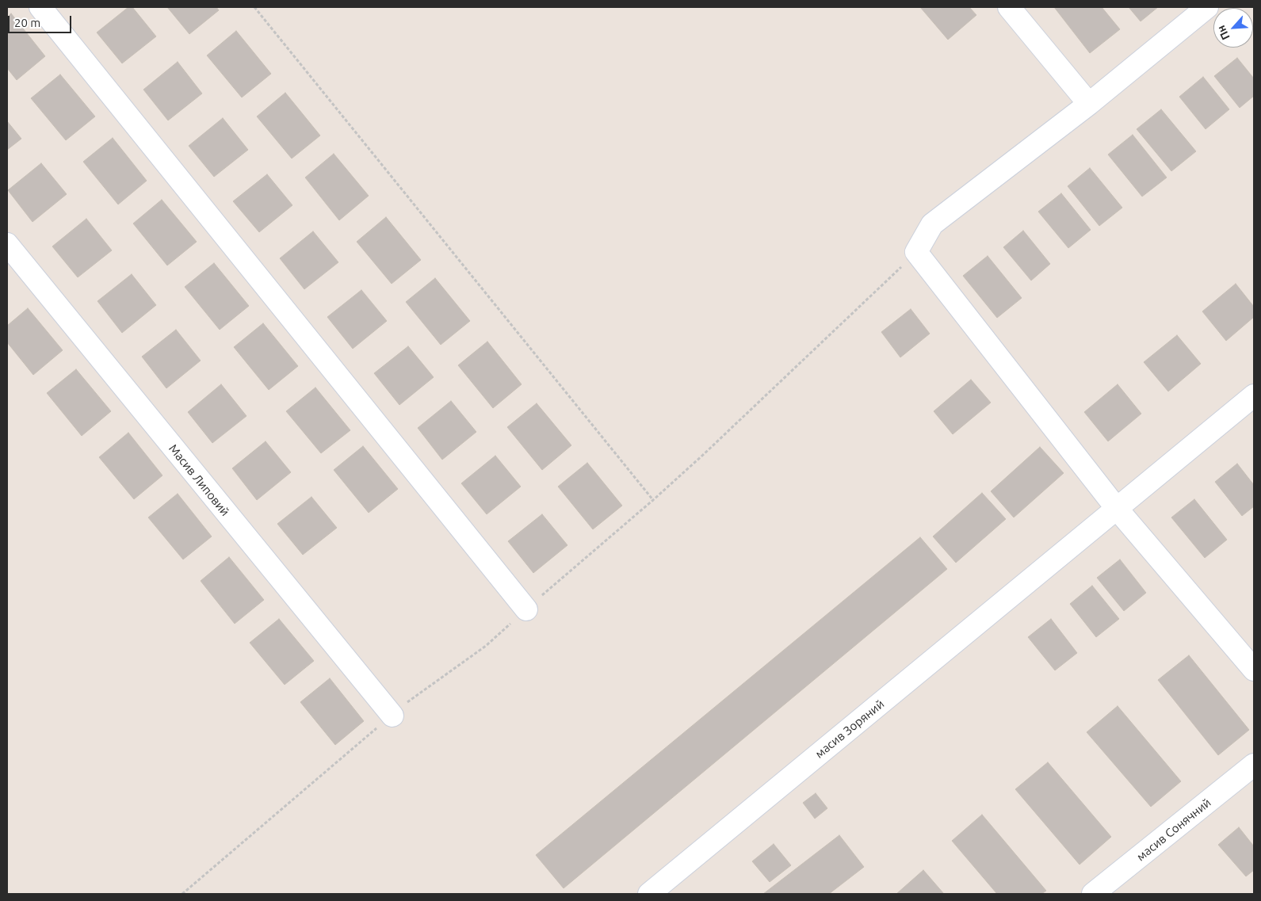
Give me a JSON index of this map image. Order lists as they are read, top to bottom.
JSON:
{
  "streets": {
    "street": ["Масив Липовий", "масив Зоряний", "масив Сонячний"]
  },
  "scale_bar": "20 m",
  "north": "bottom left"
}
